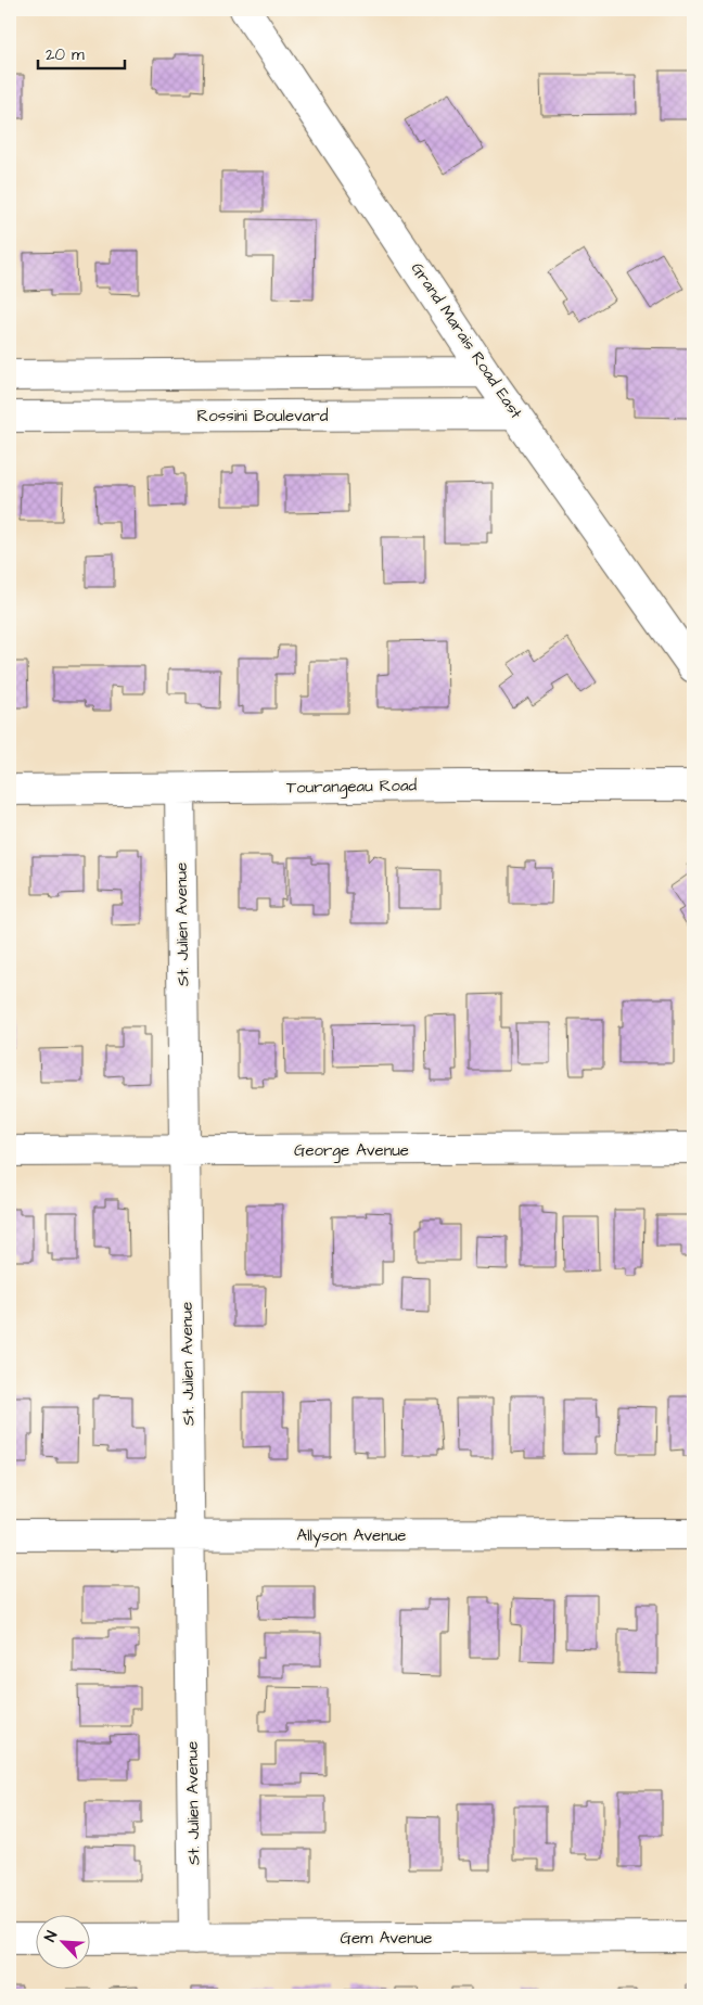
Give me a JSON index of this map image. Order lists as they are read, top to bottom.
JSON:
{
  "streets": {
    "street": [
      "Grand Marais Road East",
      "Rossini Boulevard",
      "Tourangeau Road",
      "St. Julien Avenue",
      "George Avenue",
      "Allyson Avenue",
      "Gem Avenue"
    ]
  },
  "crossings": [
    ["Grand Marais Road East", "Rossini Boulevard"],
    ["Tourangeau Road", "St. Julien Avenue"],
    ["St. Julien Avenue", "George Avenue"],
    ["St. Julien Avenue", "Allyson Avenue"],
    ["St. Julien Avenue", "Gem Avenue"]
  ],
  "scale_bar": "20 m",
  "north": "top left"
}
